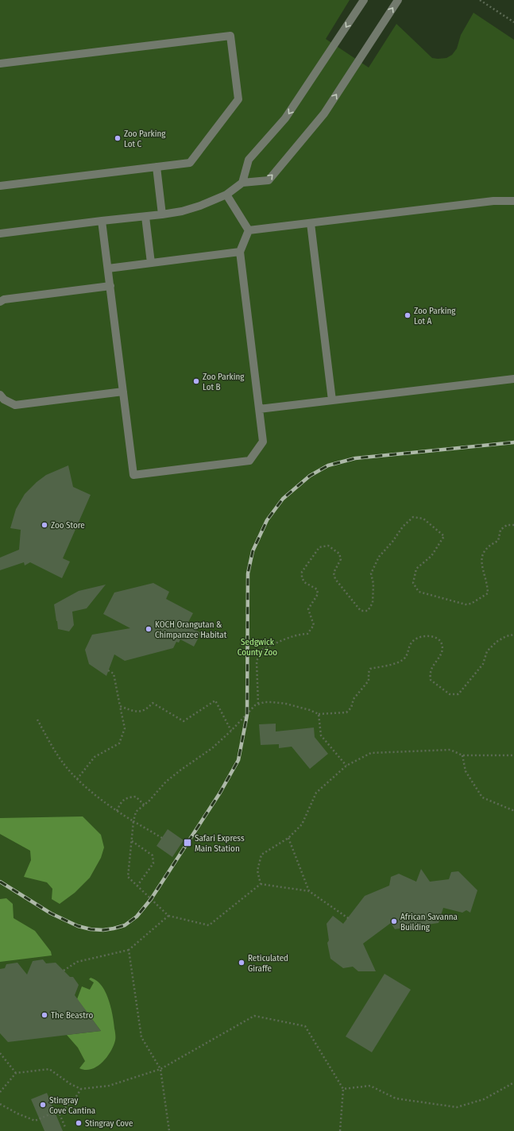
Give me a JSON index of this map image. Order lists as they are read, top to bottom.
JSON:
{
  "parks": ["Sedgwick County Zoo"],
  "places": {
    "other": [
      "Zoo Parking Lot C",
      "Zoo Parking Lot A",
      "Zoo Parking Lot B",
      "Zoo Store",
      "KOCH Orangutan & Chimpanzee Habitat",
      "African Savanna Building",
      "Reticulated Giraffe",
      "The Beastro",
      "Stingray Cove Cantina",
      "Stingray Cove"
    ],
    "transit": ["Safari Express Main Station"]
  }
}
